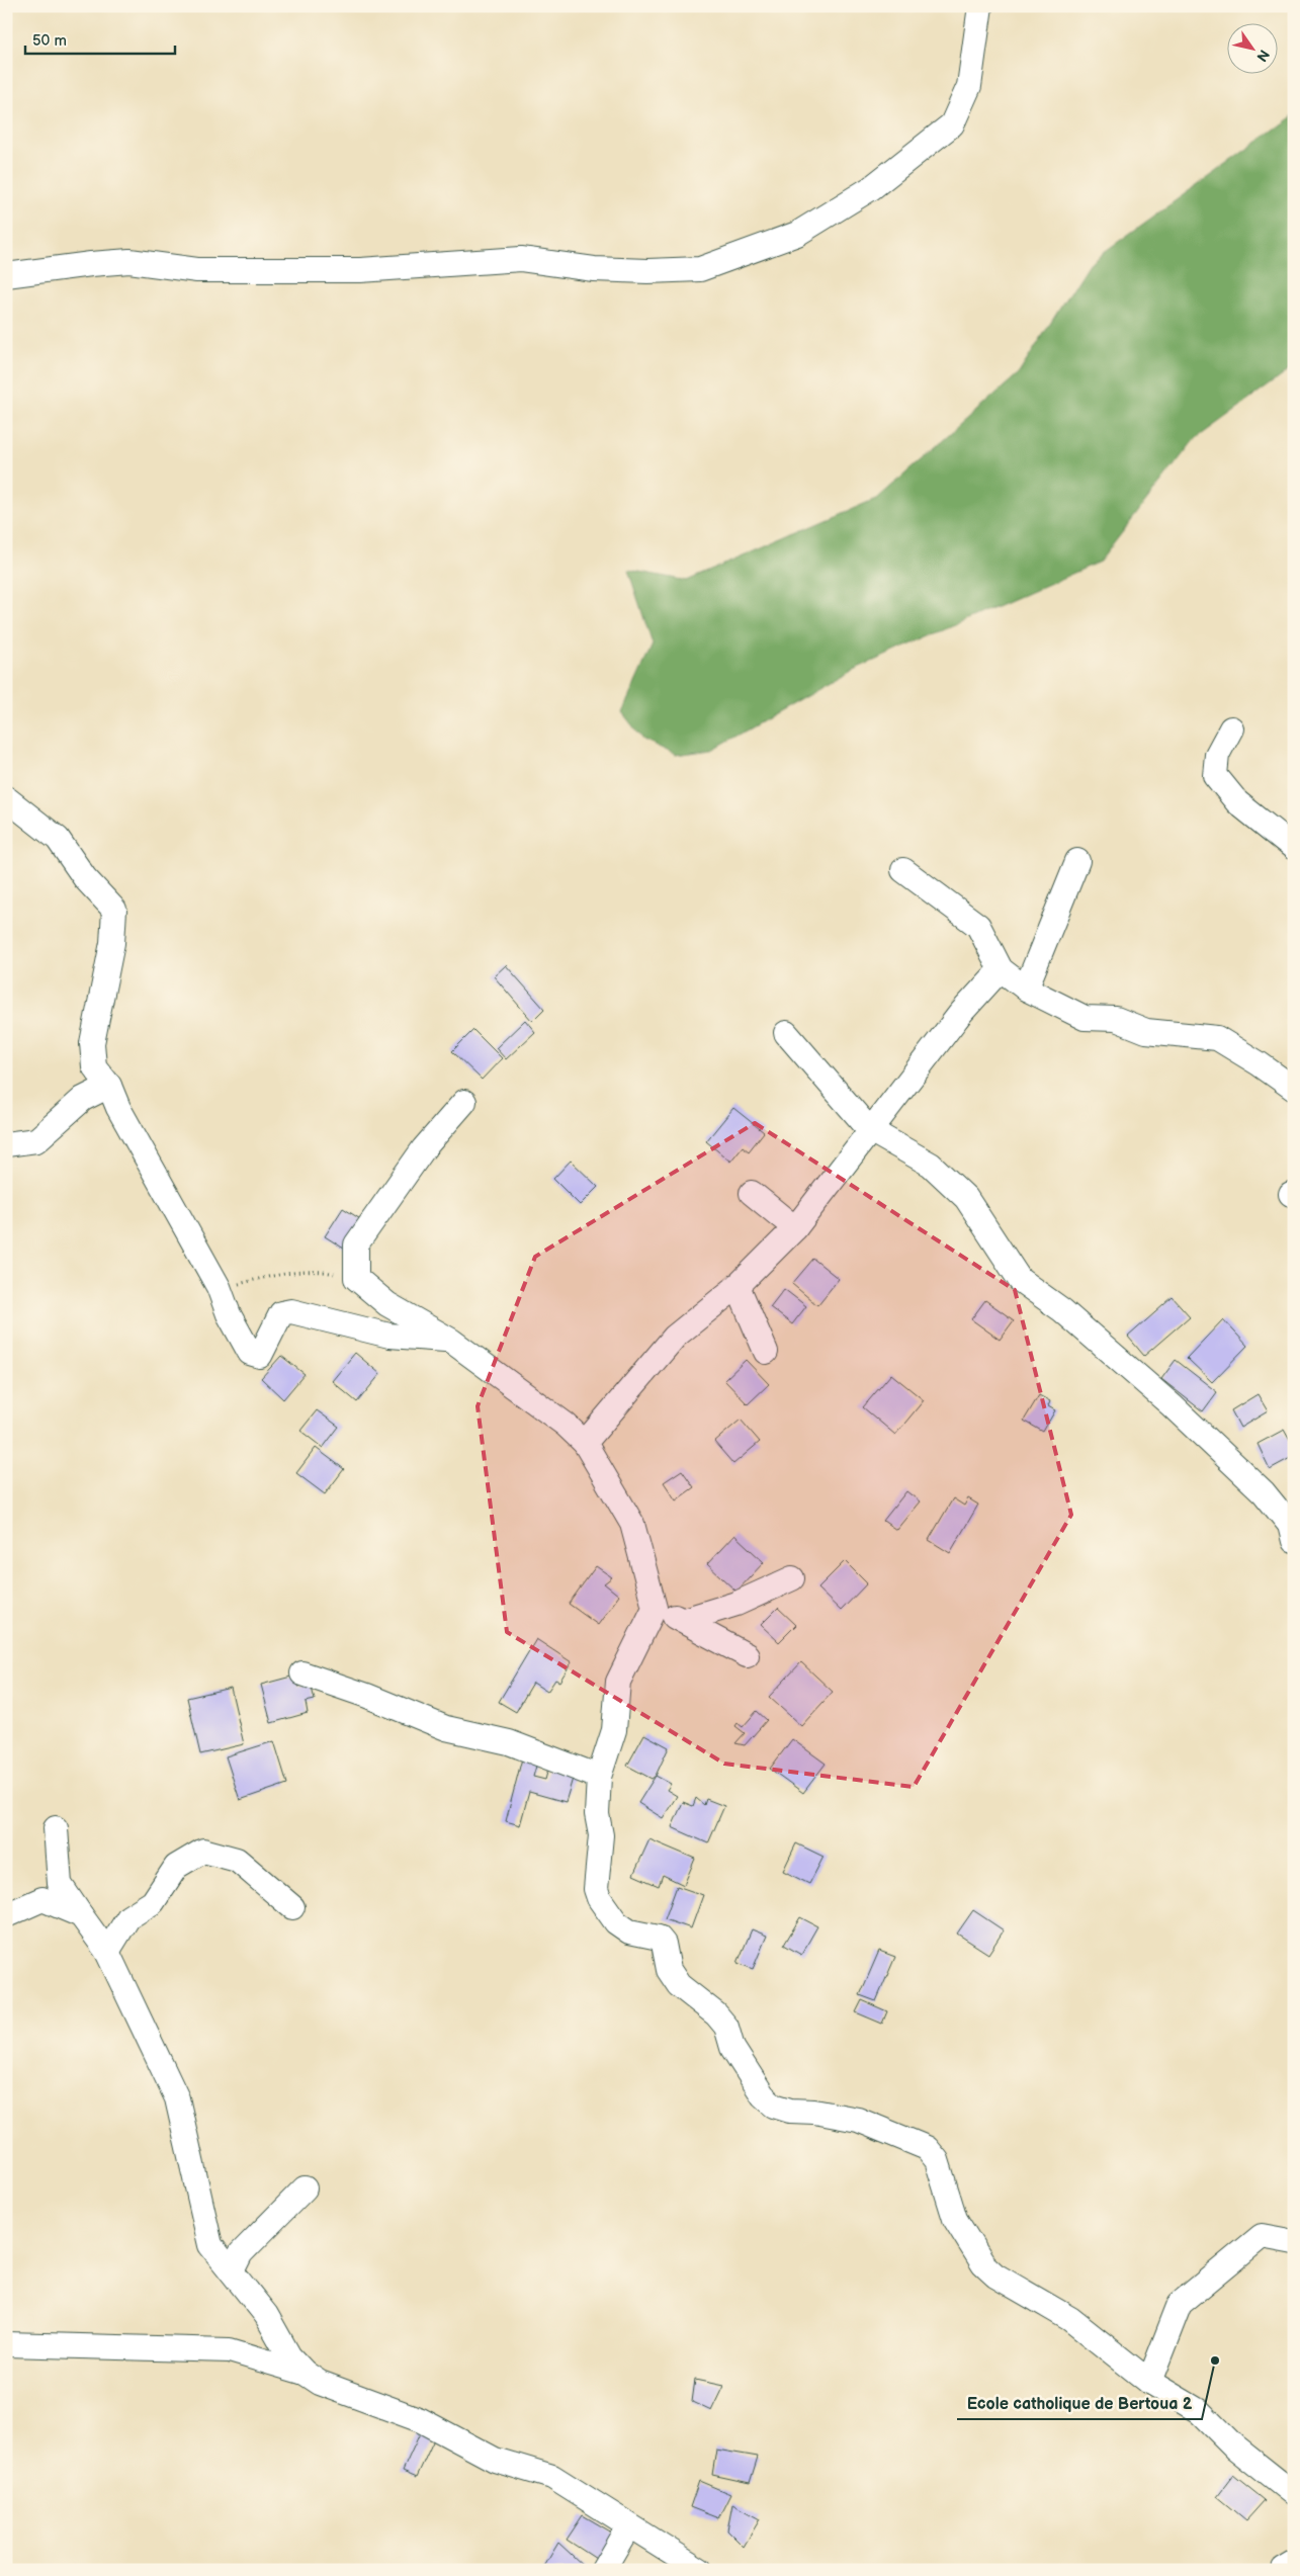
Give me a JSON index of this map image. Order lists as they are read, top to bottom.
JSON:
{
  "places": ["Ecole catholique de Bertoua 2"],
  "scale_bar": "50 m",
  "north": "bottom right"
}
